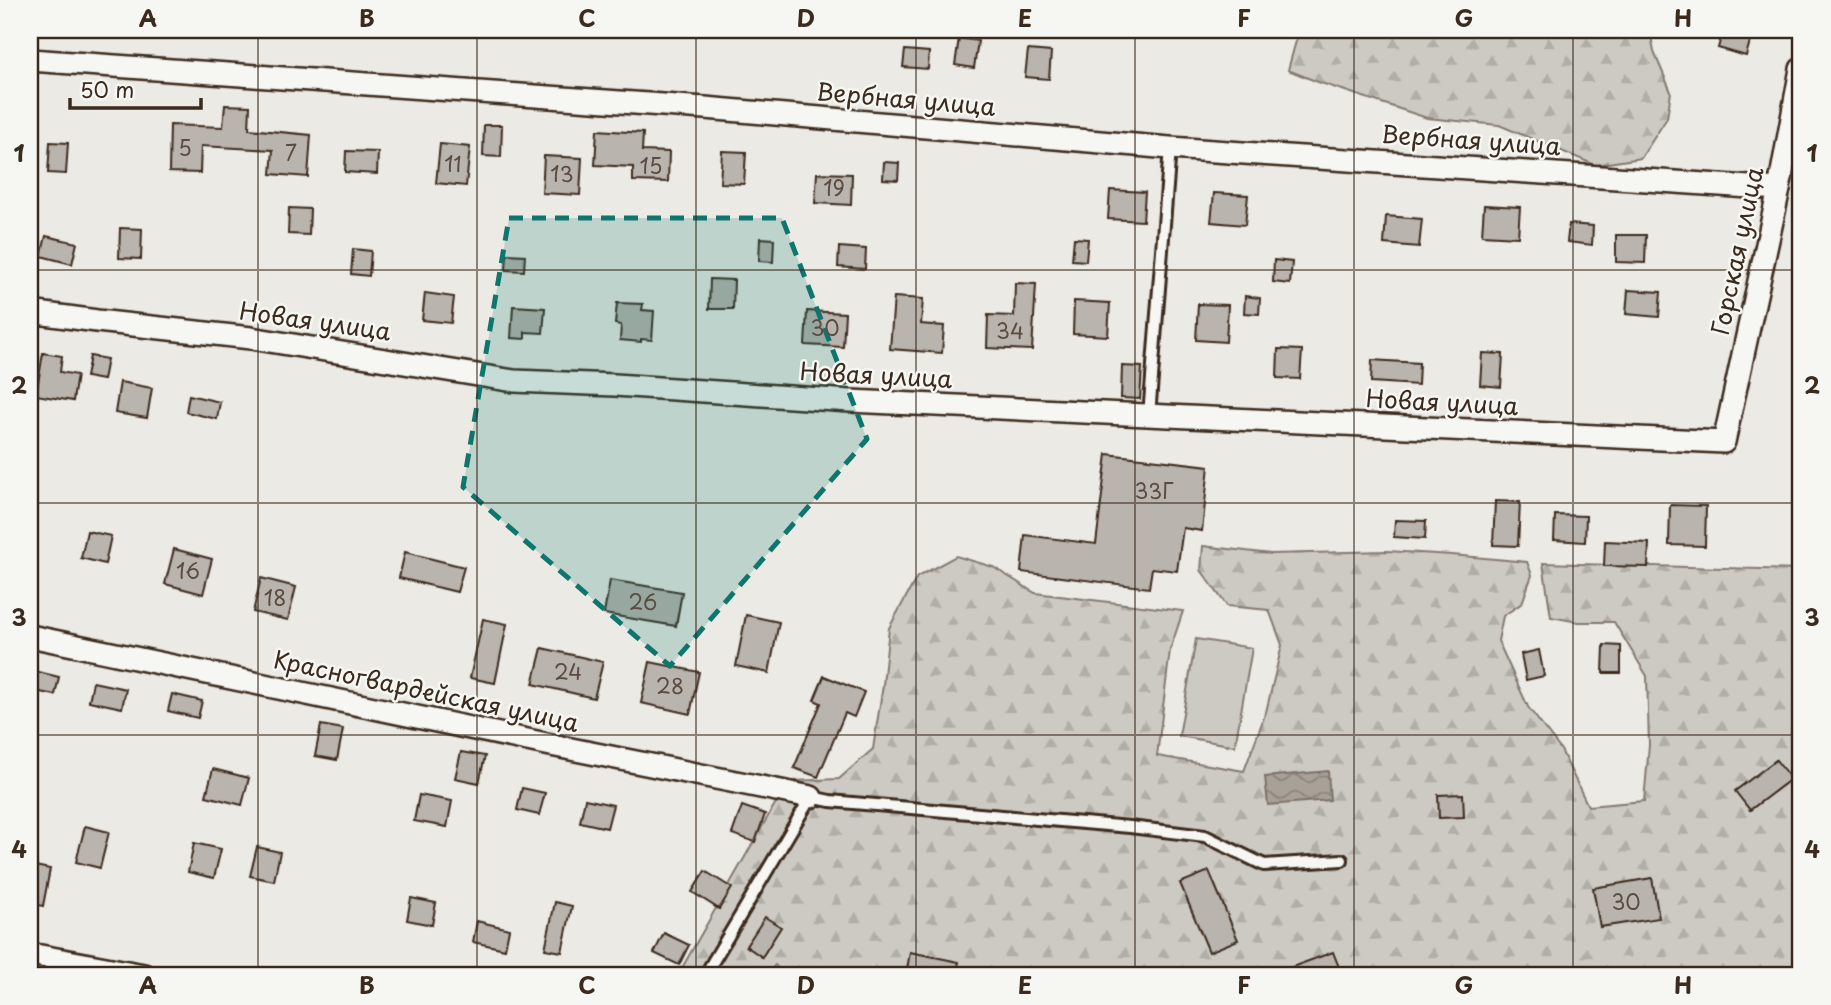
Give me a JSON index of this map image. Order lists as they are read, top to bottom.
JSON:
{
  "streets": {
    "street": [
      "Вербная улица",
      "Горская улица",
      "Новая улица",
      "Красногвардейская улица"
    ]
  },
  "crossings": [
    ["Вербная улица", "Горская улица"],
    ["Горская улица", "Новая улица"]
  ],
  "house_numbers": [
    "5",
    "7",
    "11",
    "15",
    "13",
    "19",
    "30",
    "34",
    "33Г",
    "16",
    "18",
    "26",
    "24",
    "28",
    "30"
  ],
  "scale_bar": "50 m",
  "grid": {
    "columns": [
      "A",
      "B",
      "C",
      "D",
      "E",
      "F",
      "G",
      "H"
    ],
    "rows": [
      "1",
      "2",
      "3",
      "4"
    ]
  }
}
